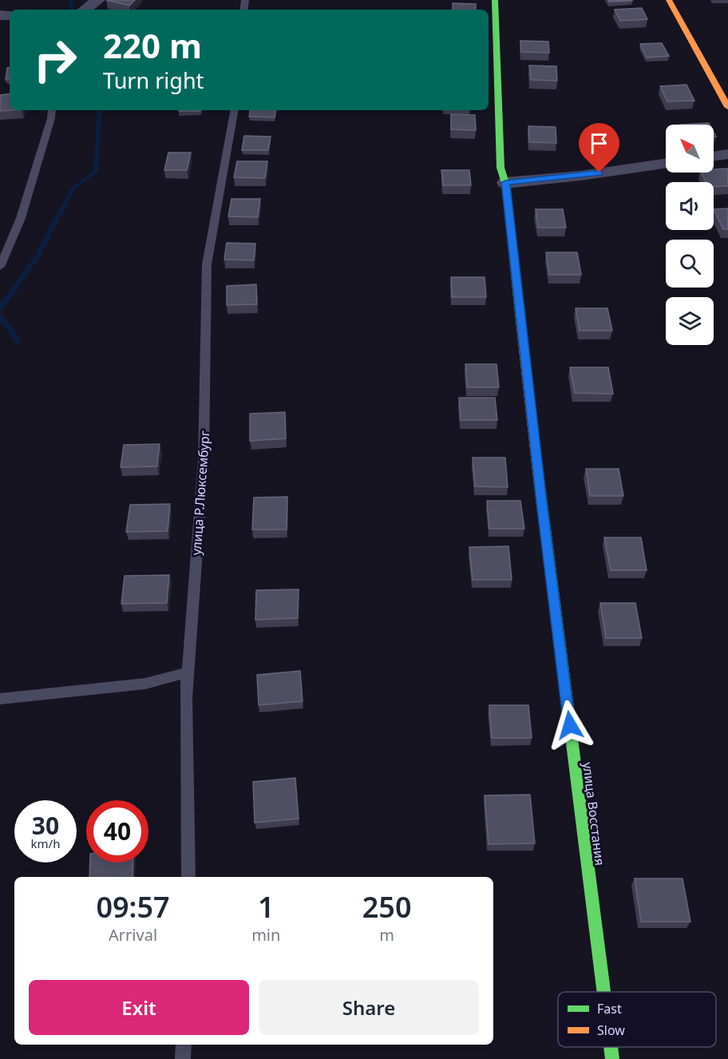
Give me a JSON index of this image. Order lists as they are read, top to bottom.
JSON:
{
  "streets": {
    "street": ["улица Восстания"],
    "lane": ["улица Р.Люксембург"]
  },
  "legend": ["Fast", "Slow"],
  "north": "top left",
  "page": {
    "turn": ["220 m", "Turn right"],
    "speed": "30 km/h",
    "limit": "40",
    "eta": [
      "09:57",
      "Arrival",
      "1",
      "min",
      "250",
      "m"
    ],
    "buttons": ["Exit", "Share"]
  }
}
